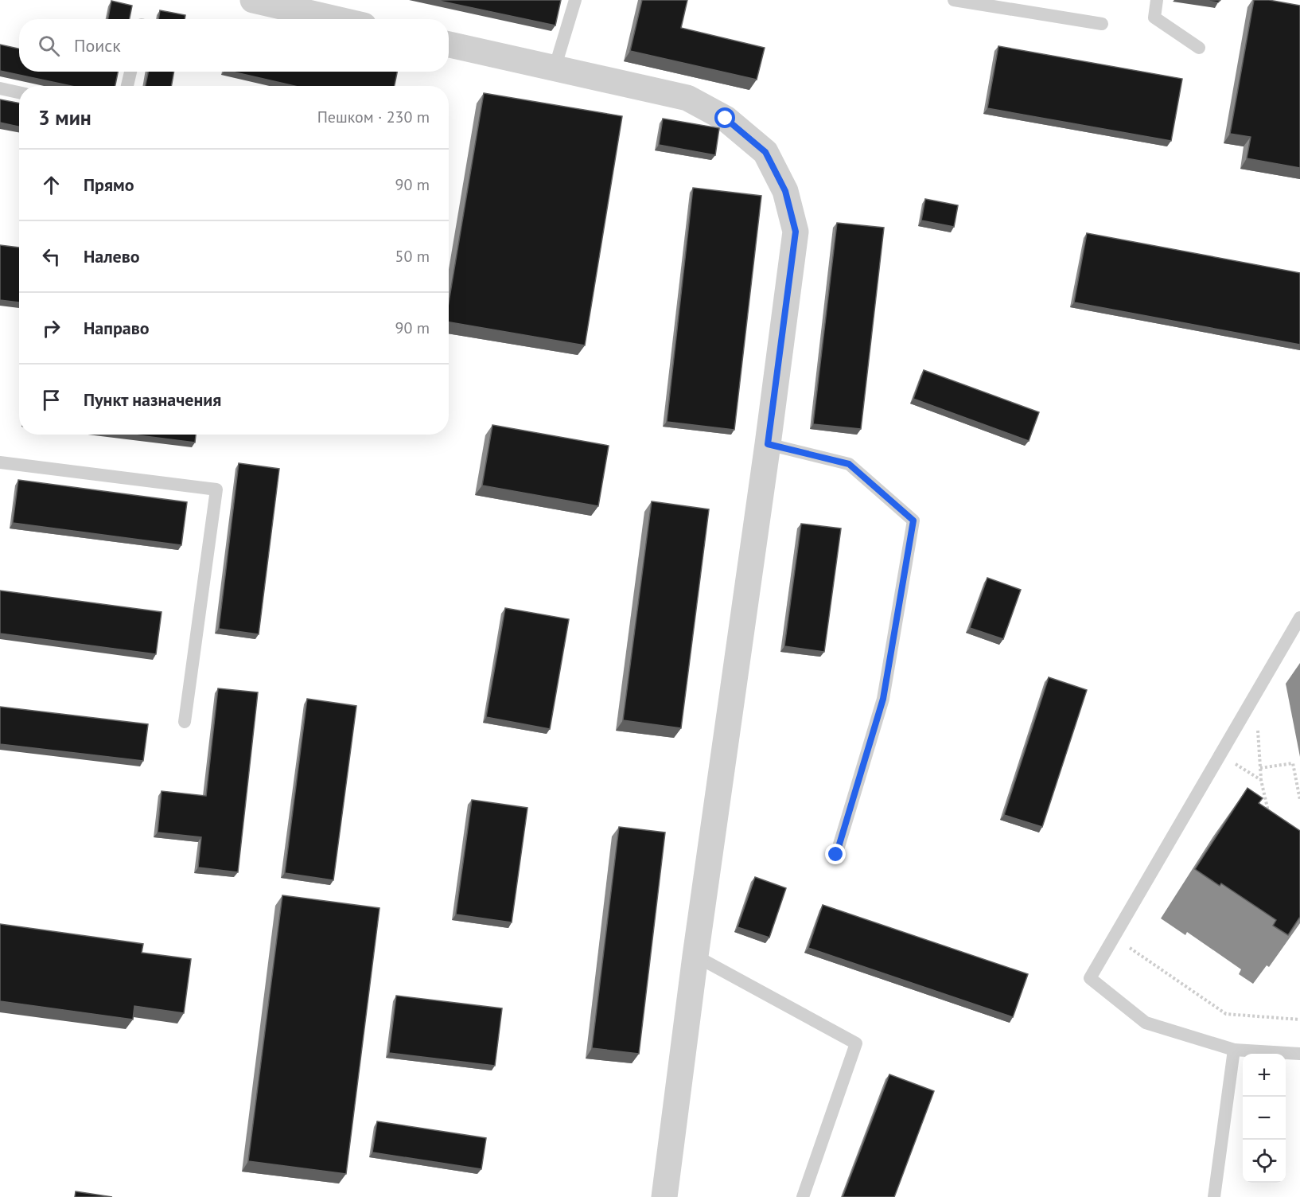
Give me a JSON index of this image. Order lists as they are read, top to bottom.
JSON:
{
  "page": {
    "search": "Поиск",
    "heading": ["3 мин", "Пешком · 230 m"],
    "list": [
      ["Прямо", "90 m"],
      ["Налево", "50 m"],
      ["Направо", "90 m"],
      "Пункт назначения"
    ],
    "map_buttons": ["+", "−"]
  }
}
